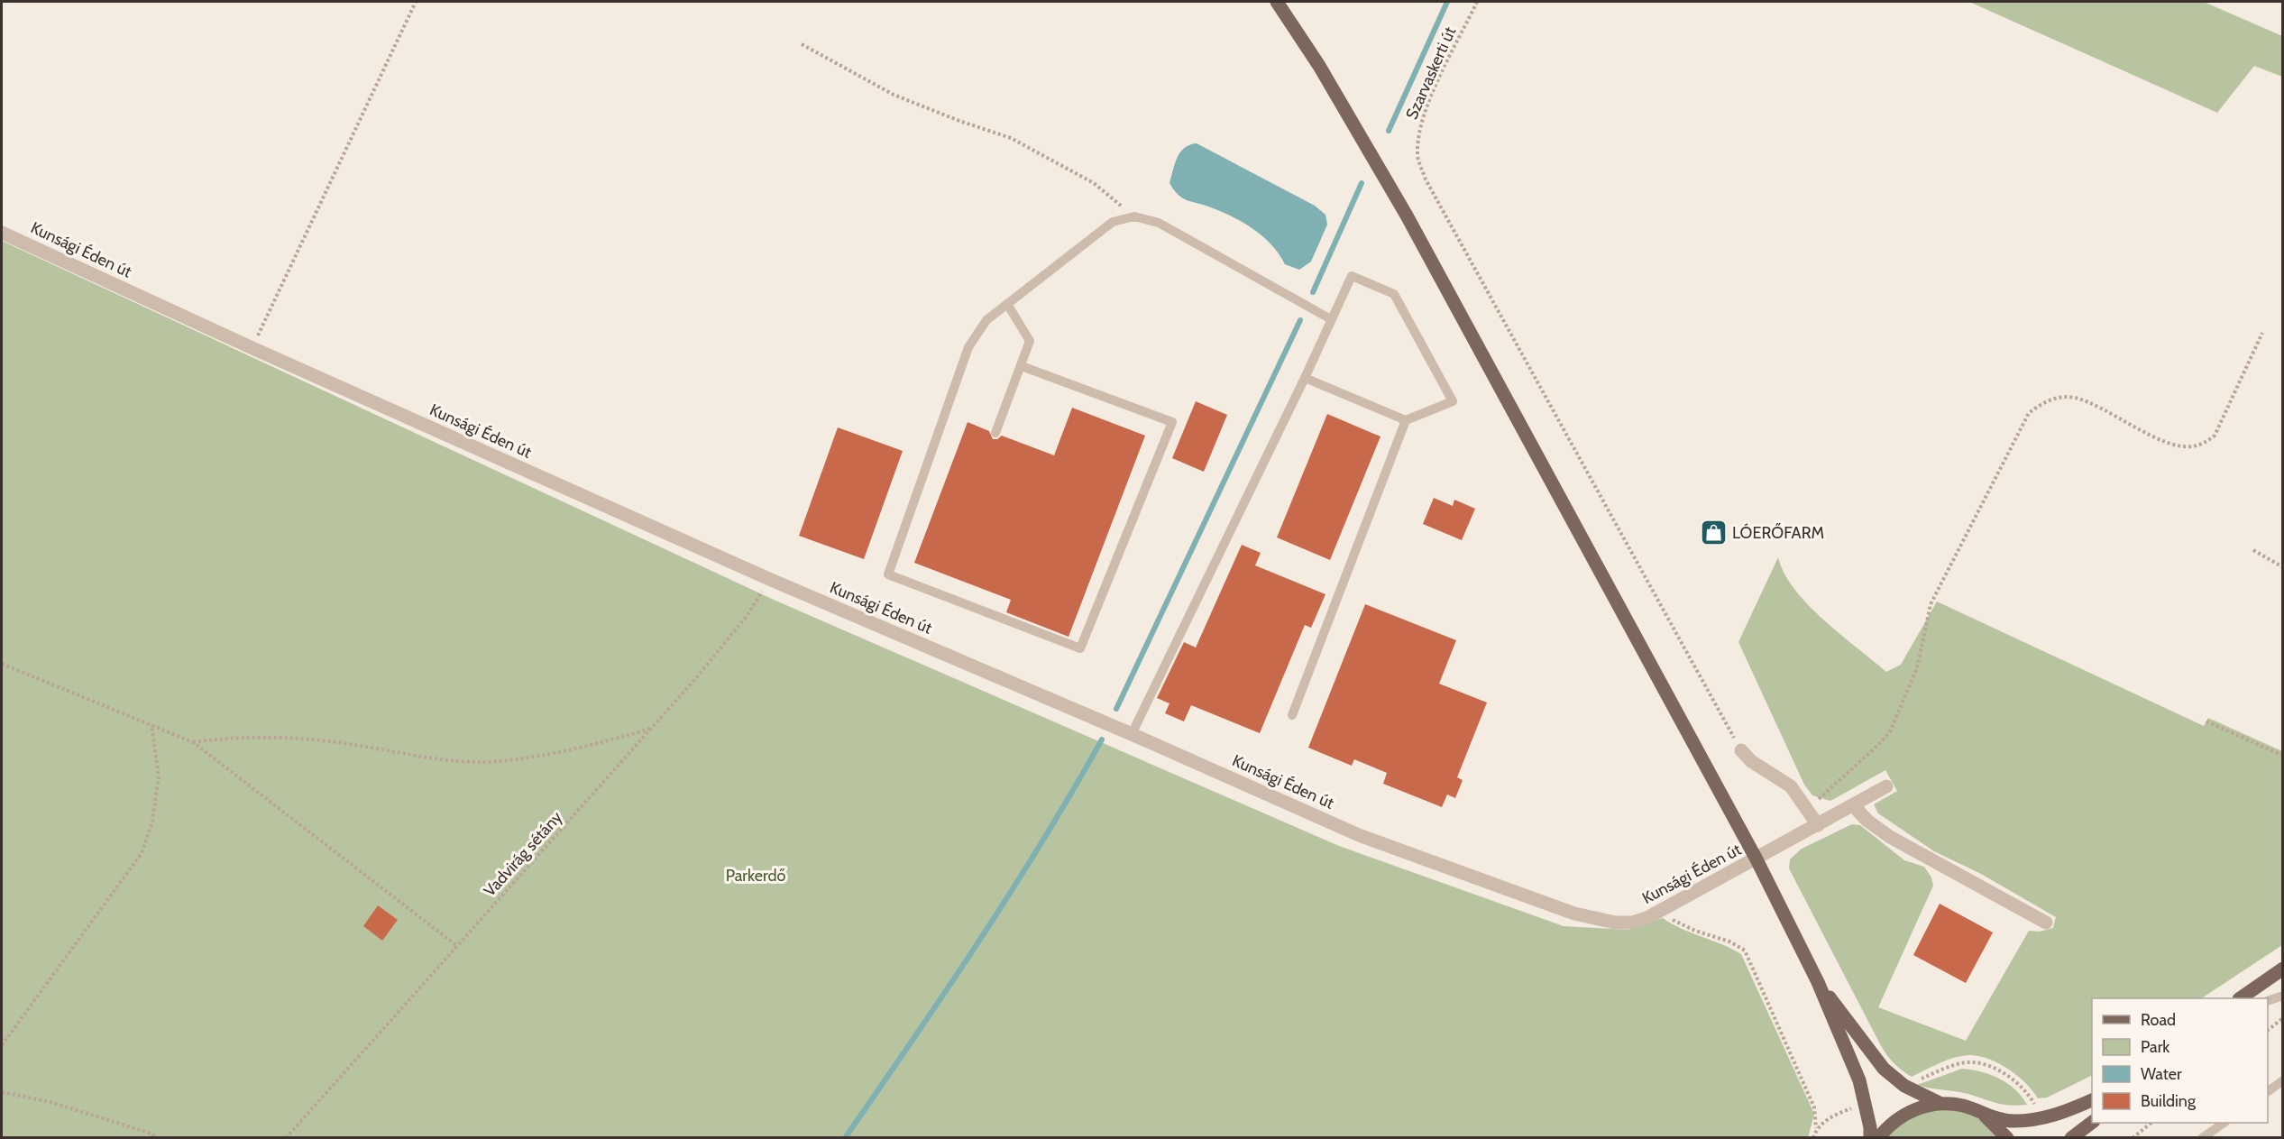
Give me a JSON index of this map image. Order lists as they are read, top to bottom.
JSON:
{
  "streets": {
    "street": ["Kunsági Éden út"],
    "path": ["Szarvaskerti út", "Vadvirág sétány"]
  },
  "crossings": [
    ["Kunsági Éden út", "Vadvirág sétány"]
  ],
  "parks": ["Parkerdő"],
  "places": {
    "shop": ["LÓERŐFARM"]
  },
  "legend": [
    "Road",
    "Park",
    "Water",
    "Building"
  ]
}
